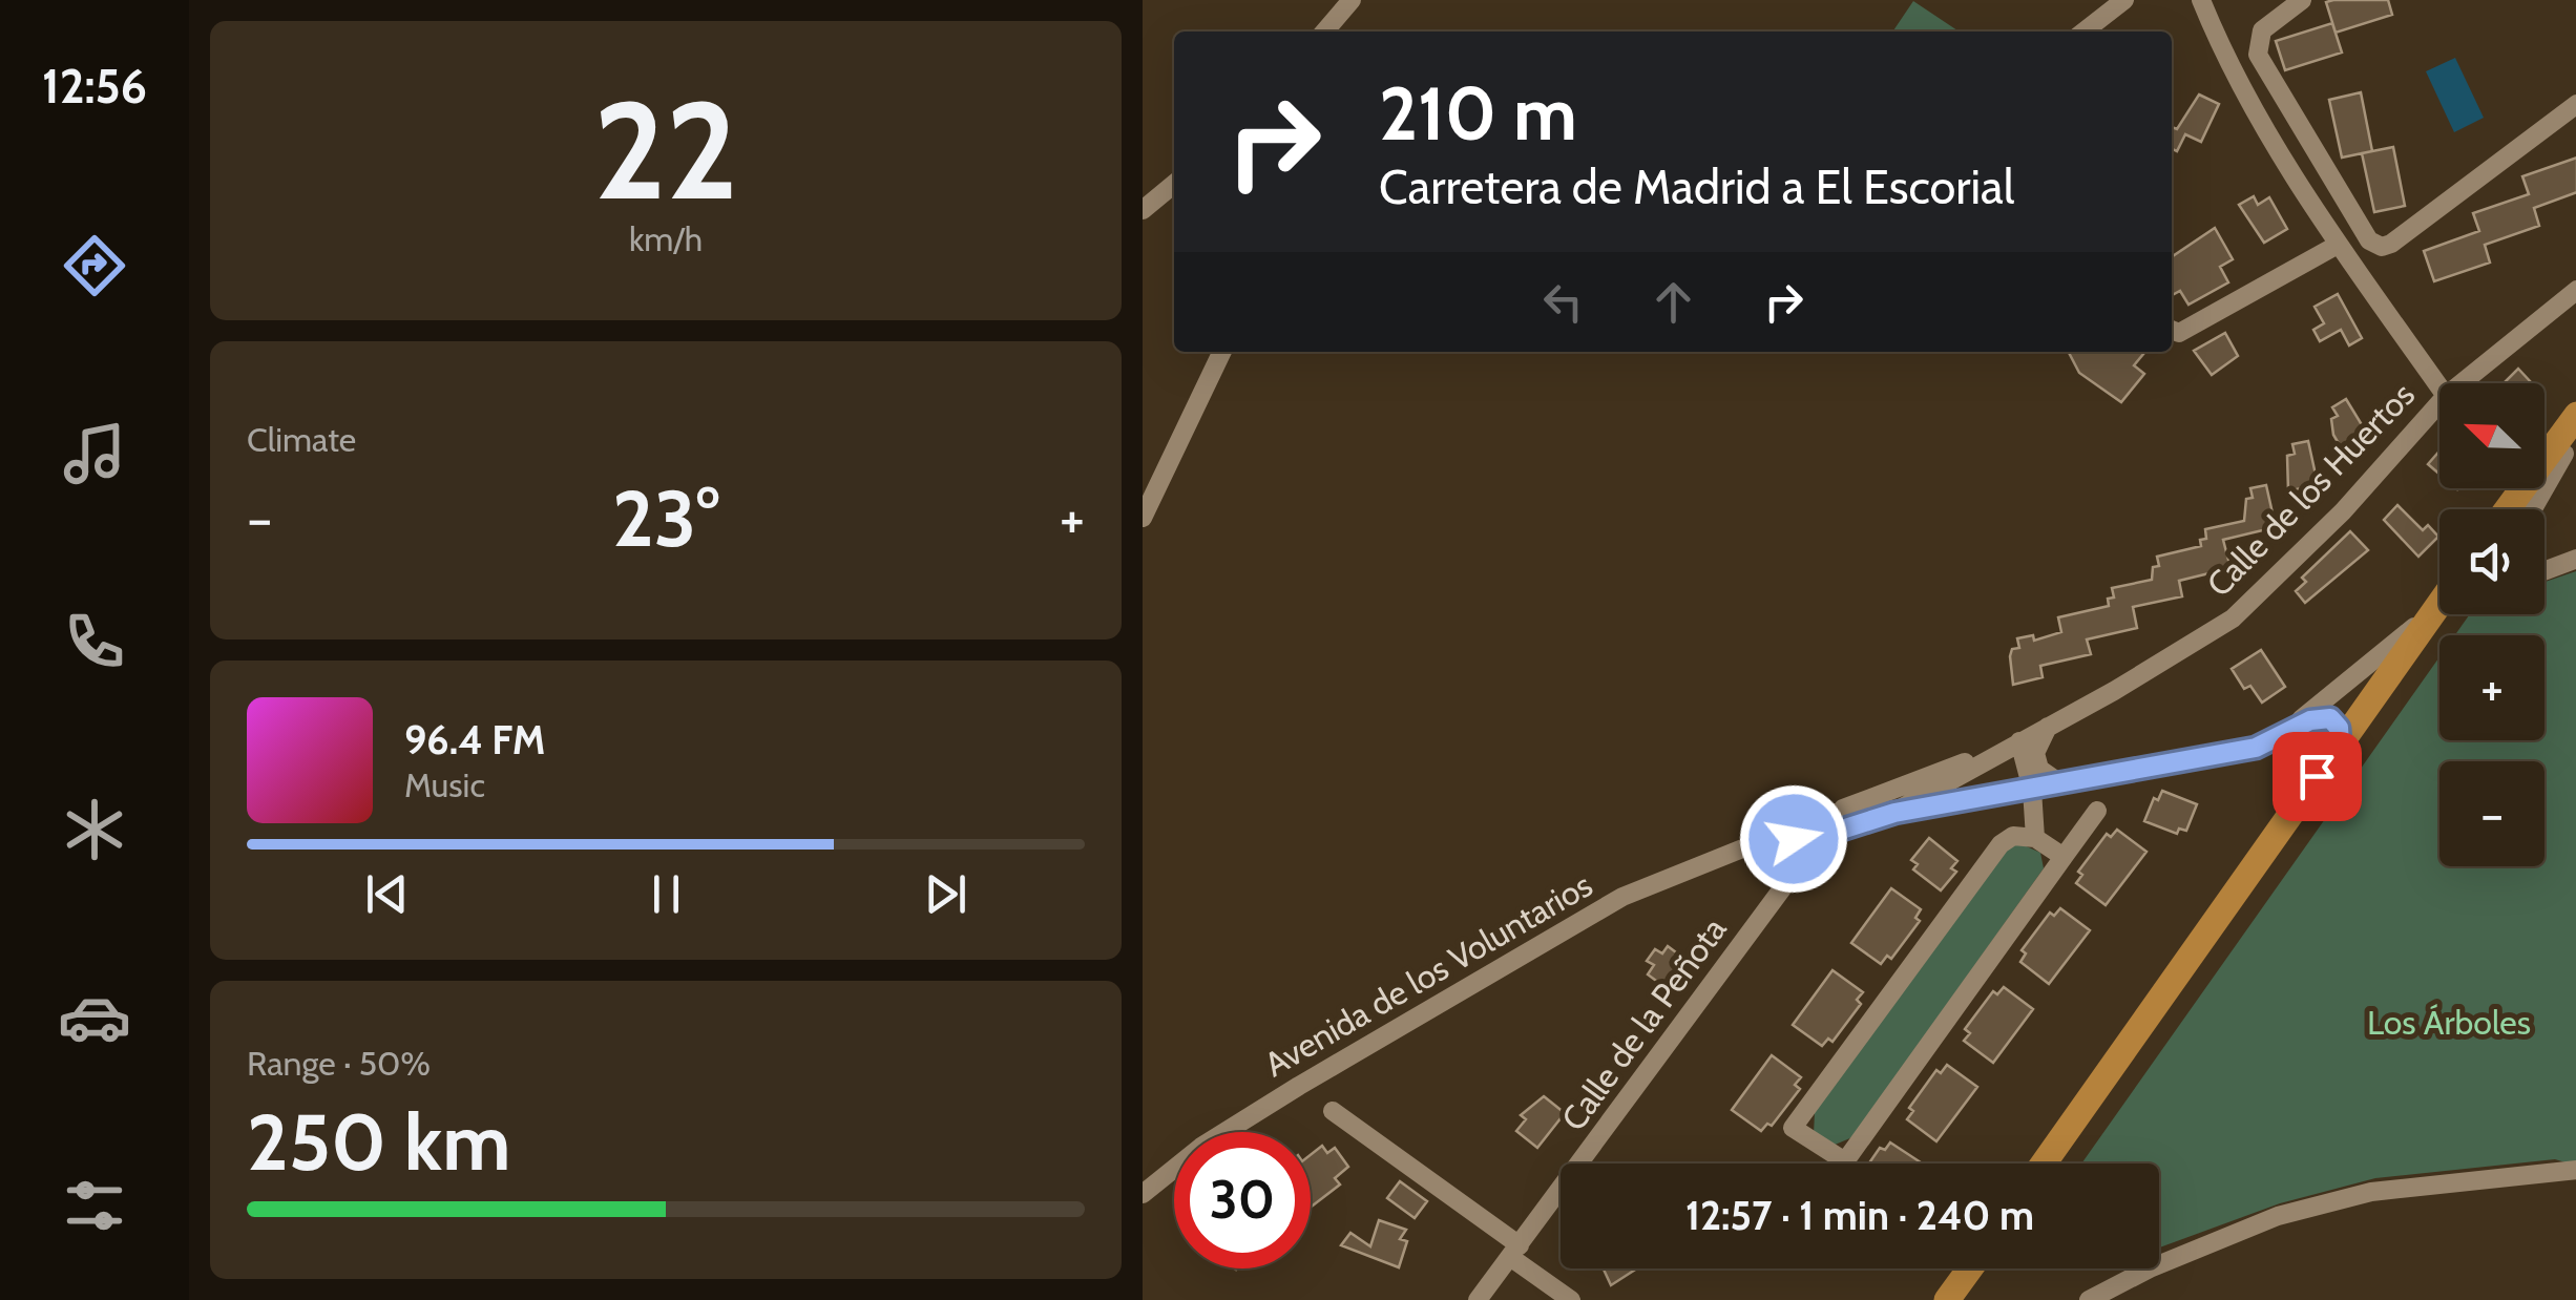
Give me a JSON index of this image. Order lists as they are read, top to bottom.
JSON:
{
  "streets": {
    "street": ["Calle de los Huertos", "Avenida de los Voluntarios", "Calle de la Peñota"]
  },
  "crossings": [
    ["Calle de los Huertos", "Avenida de los Voluntarios"],
    ["Avenida de los Voluntarios", "Calle de la Peñota"]
  ],
  "parks": ["Los Árboles"],
  "north": "top left",
  "page": {
    "tabs": "12:56",
    "tile": [
      ["22", "km/h"],
      "Climate",
      ["Range · 50%", "250 km"]
    ],
    "turn": ["210 m", "Carretera de Madrid a El Escorial"],
    "map_buttons": ["+", "−"],
    "heat": ["−", "23°", "+"],
    "song": ["96.4 FM", "Music"],
    "limit": "30",
    "trip": "12:57 · 1 min · 240 m"
  }
}
